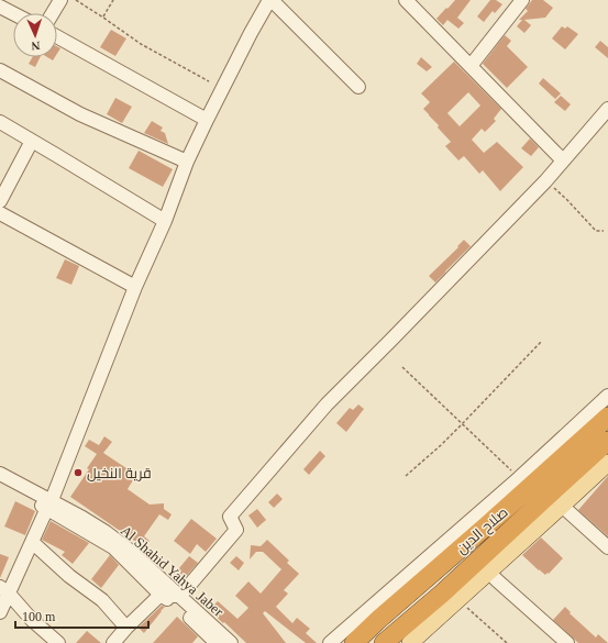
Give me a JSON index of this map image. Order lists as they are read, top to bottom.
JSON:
{
  "streets": {
    "highway": ["صلاح الدين"],
    "street": ["Al Shahid Yahya Jaber"]
  },
  "places": ["قرية النخيل"],
  "scale_bar": "100 m",
  "north": "bottom"
}
